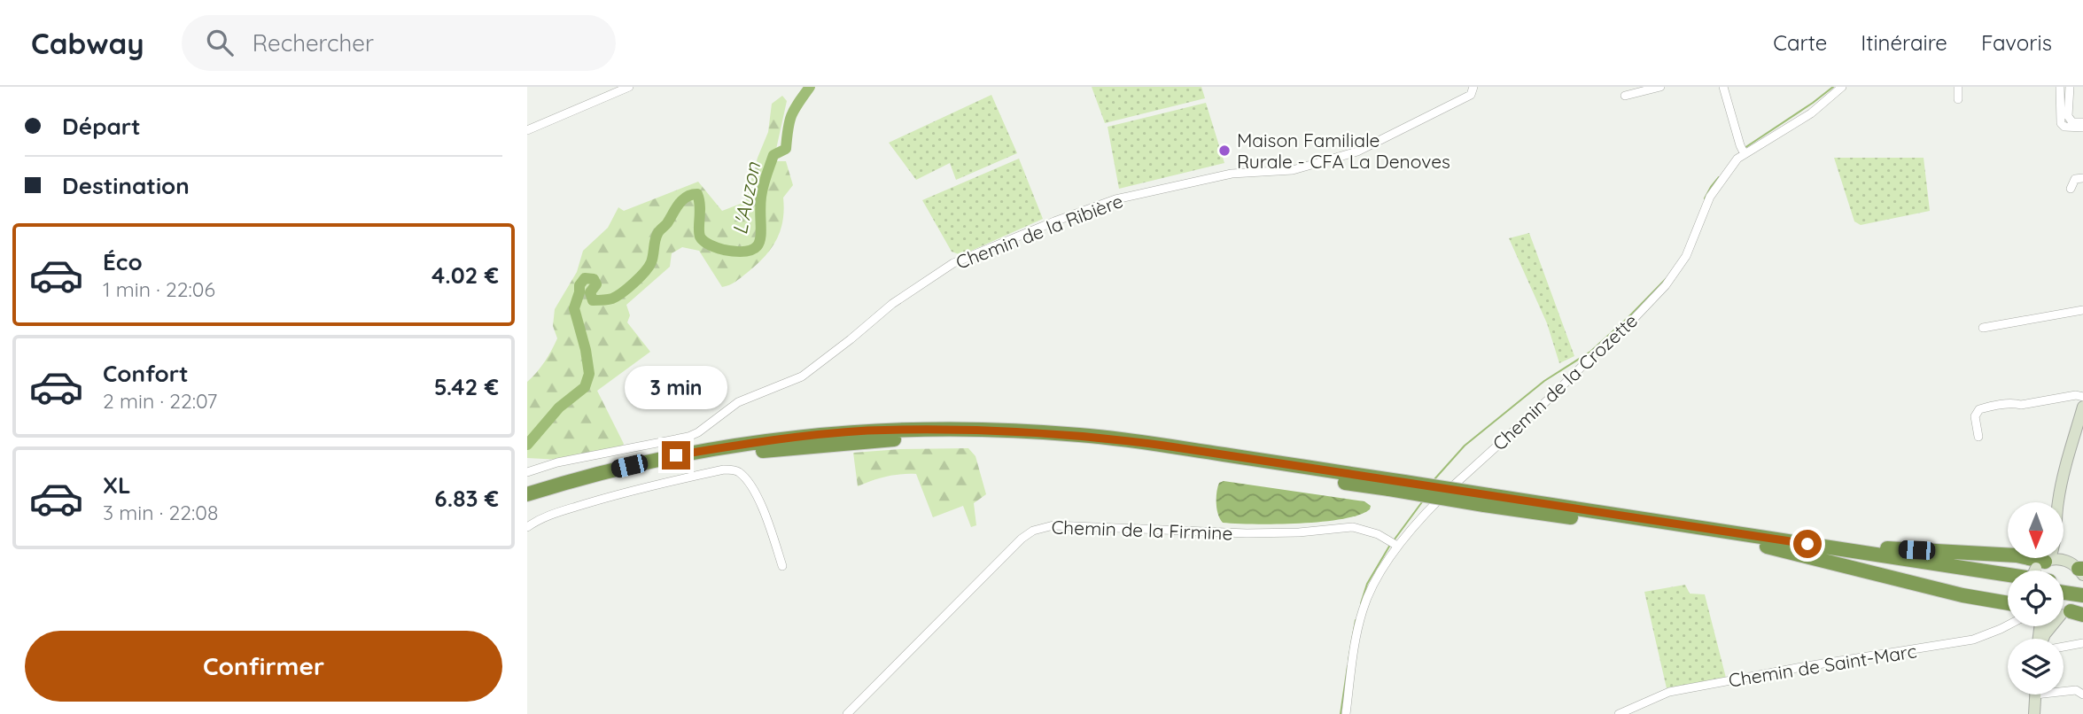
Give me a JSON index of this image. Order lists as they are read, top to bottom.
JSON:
{
  "streets": {
    "street": [
      "Chemin de la Ribière",
      "Chemin de la Crozette",
      "Chemin de la Firmine",
      "Chemin de Saint-Marc"
    ]
  },
  "crossings": [
    ["Chemin de la Crozette", "Chemin de la Firmine"]
  ],
  "water": ["L'Auzon"],
  "places": ["Maison Familiale Rurale - CFA La Denoves"],
  "north": "bottom",
  "page": {
    "header": "Cabway",
    "search": "Rechercher",
    "nav": ["Carte", "Itinéraire", "Favoris"],
    "banner": ["Départ", "Destination"],
    "list": [
      {
        "name": "Éco",
        "note": "1 min · 22:06",
        "value": "4.02 €"
      },
      {
        "name": "Confort",
        "note": "2 min · 22:07",
        "value": "5.42 €"
      },
      {
        "name": "XL",
        "note": "3 min · 22:08",
        "value": "6.83 €"
      }
    ],
    "bubble": "3 min",
    "buttons": "Confirmer"
  }
}
